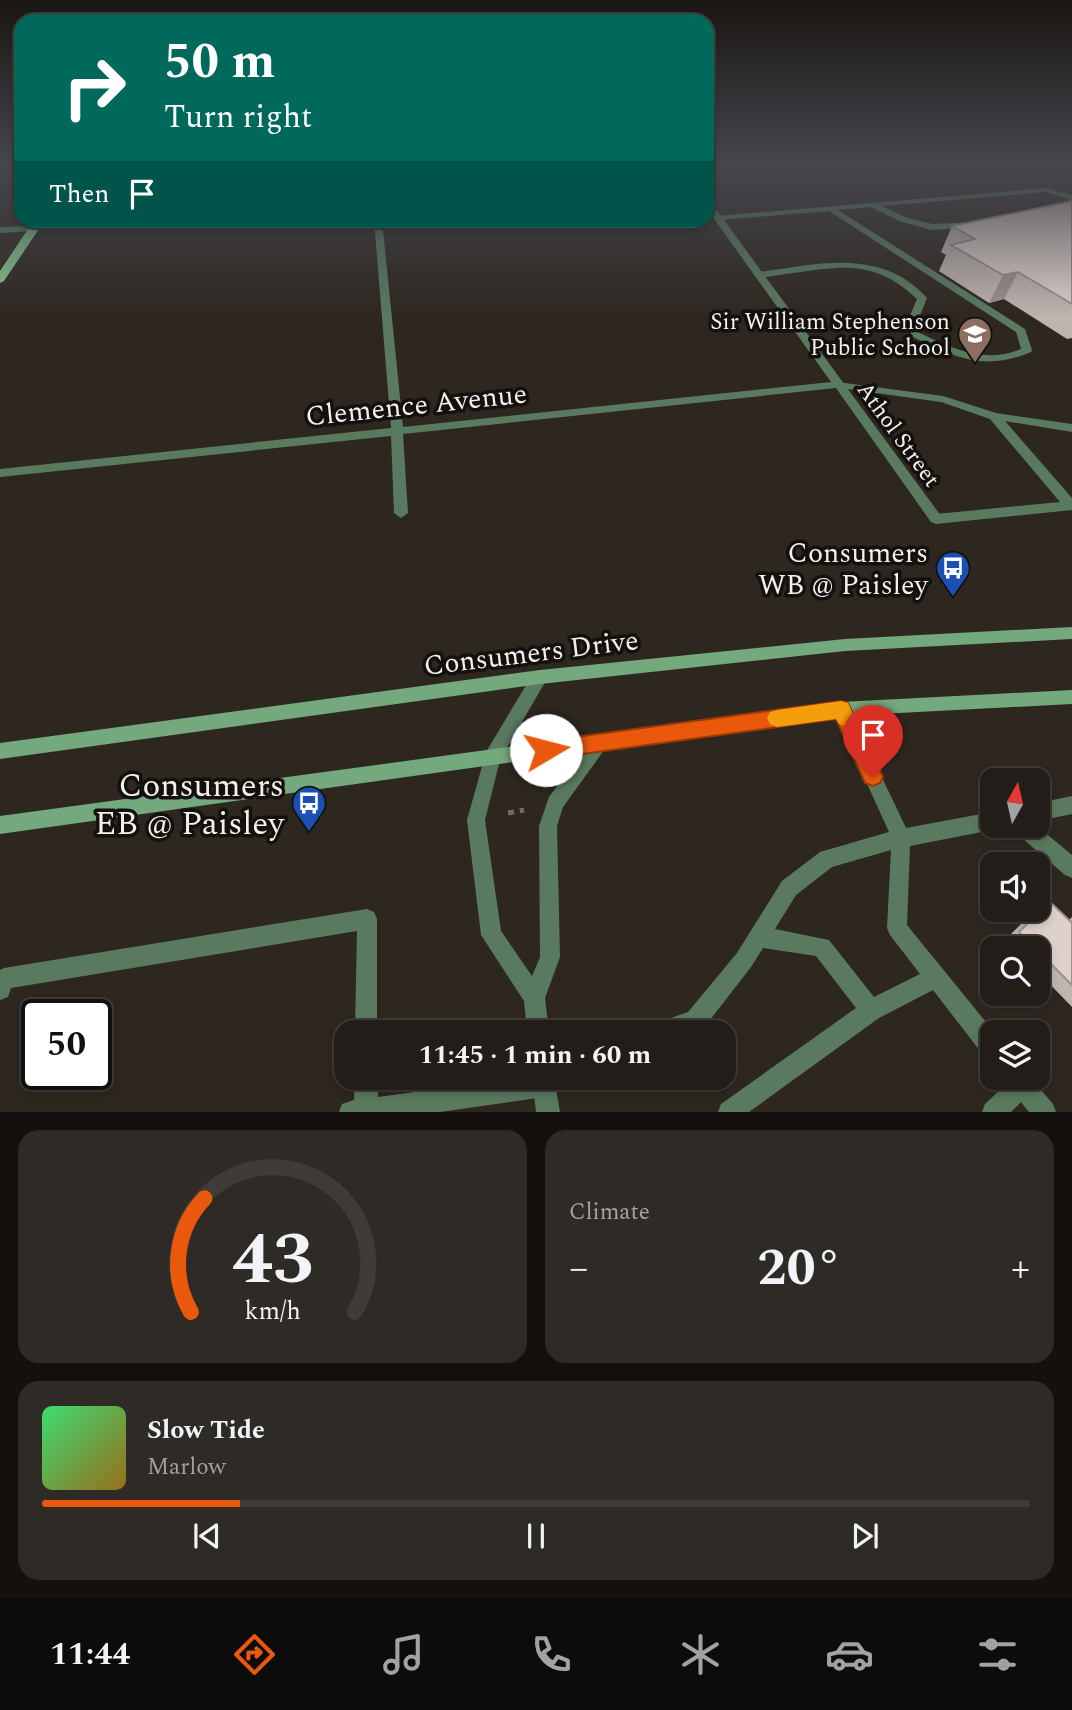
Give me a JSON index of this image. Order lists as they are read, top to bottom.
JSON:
{
  "streets": {
    "main road": ["Consumers Drive"],
    "street": ["Clemence Avenue", "Athol Street"]
  },
  "crossings": [
    ["Clemence Avenue", "Athol Street"]
  ],
  "places": {
    "school or university": ["Sir William Stephenson Public School"],
    "bus stop": ["Consumers WB @ Paisley", "Consumers EB @ Paisley"]
  },
  "north": "top",
  "page": {
    "turn": ["50 m", "Turn right"],
    "then": "Then",
    "limit": "50",
    "trip": "11:45 · 1 min · 60 m",
    "tile": "Climate",
    "heat": ["−", "20°", "+"],
    "song": ["Slow Tide", "Marlow"],
    "tabs": "11:44",
    "gauge": ["43", "km/h"]
  }
}
